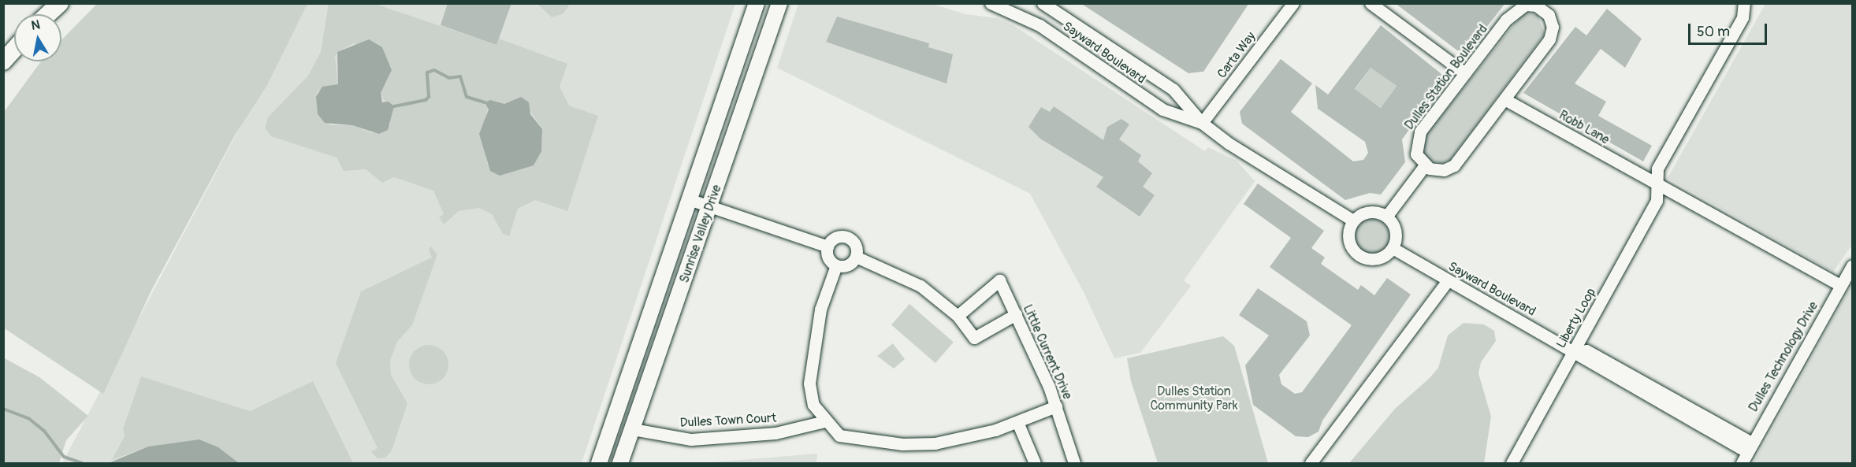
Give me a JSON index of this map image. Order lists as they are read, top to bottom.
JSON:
{
  "streets": {
    "main road": ["Sunrise Valley Drive"],
    "street": [
      "Sayward Boulevard",
      "Carta Way",
      "Dulles Station Boulevard",
      "Robb Lane",
      "Liberty Loop",
      "Little Current Drive",
      "Dulles Technology Drive",
      "Dulles Town Court"
    ]
  },
  "crossings": [
    ["Sayward Boulevard", "Carta Way"],
    ["Sayward Boulevard", "Liberty Loop"],
    ["Sayward Boulevard", "Dulles Technology Drive"],
    ["Dulles Station Boulevard", "Robb Lane"],
    ["Robb Lane", "Liberty Loop"],
    ["Sunrise Valley Drive", "Dulles Town Court"]
  ],
  "parks": ["Dulles Station Community Park"],
  "scale_bar": "50 m",
  "north": "top"
}
